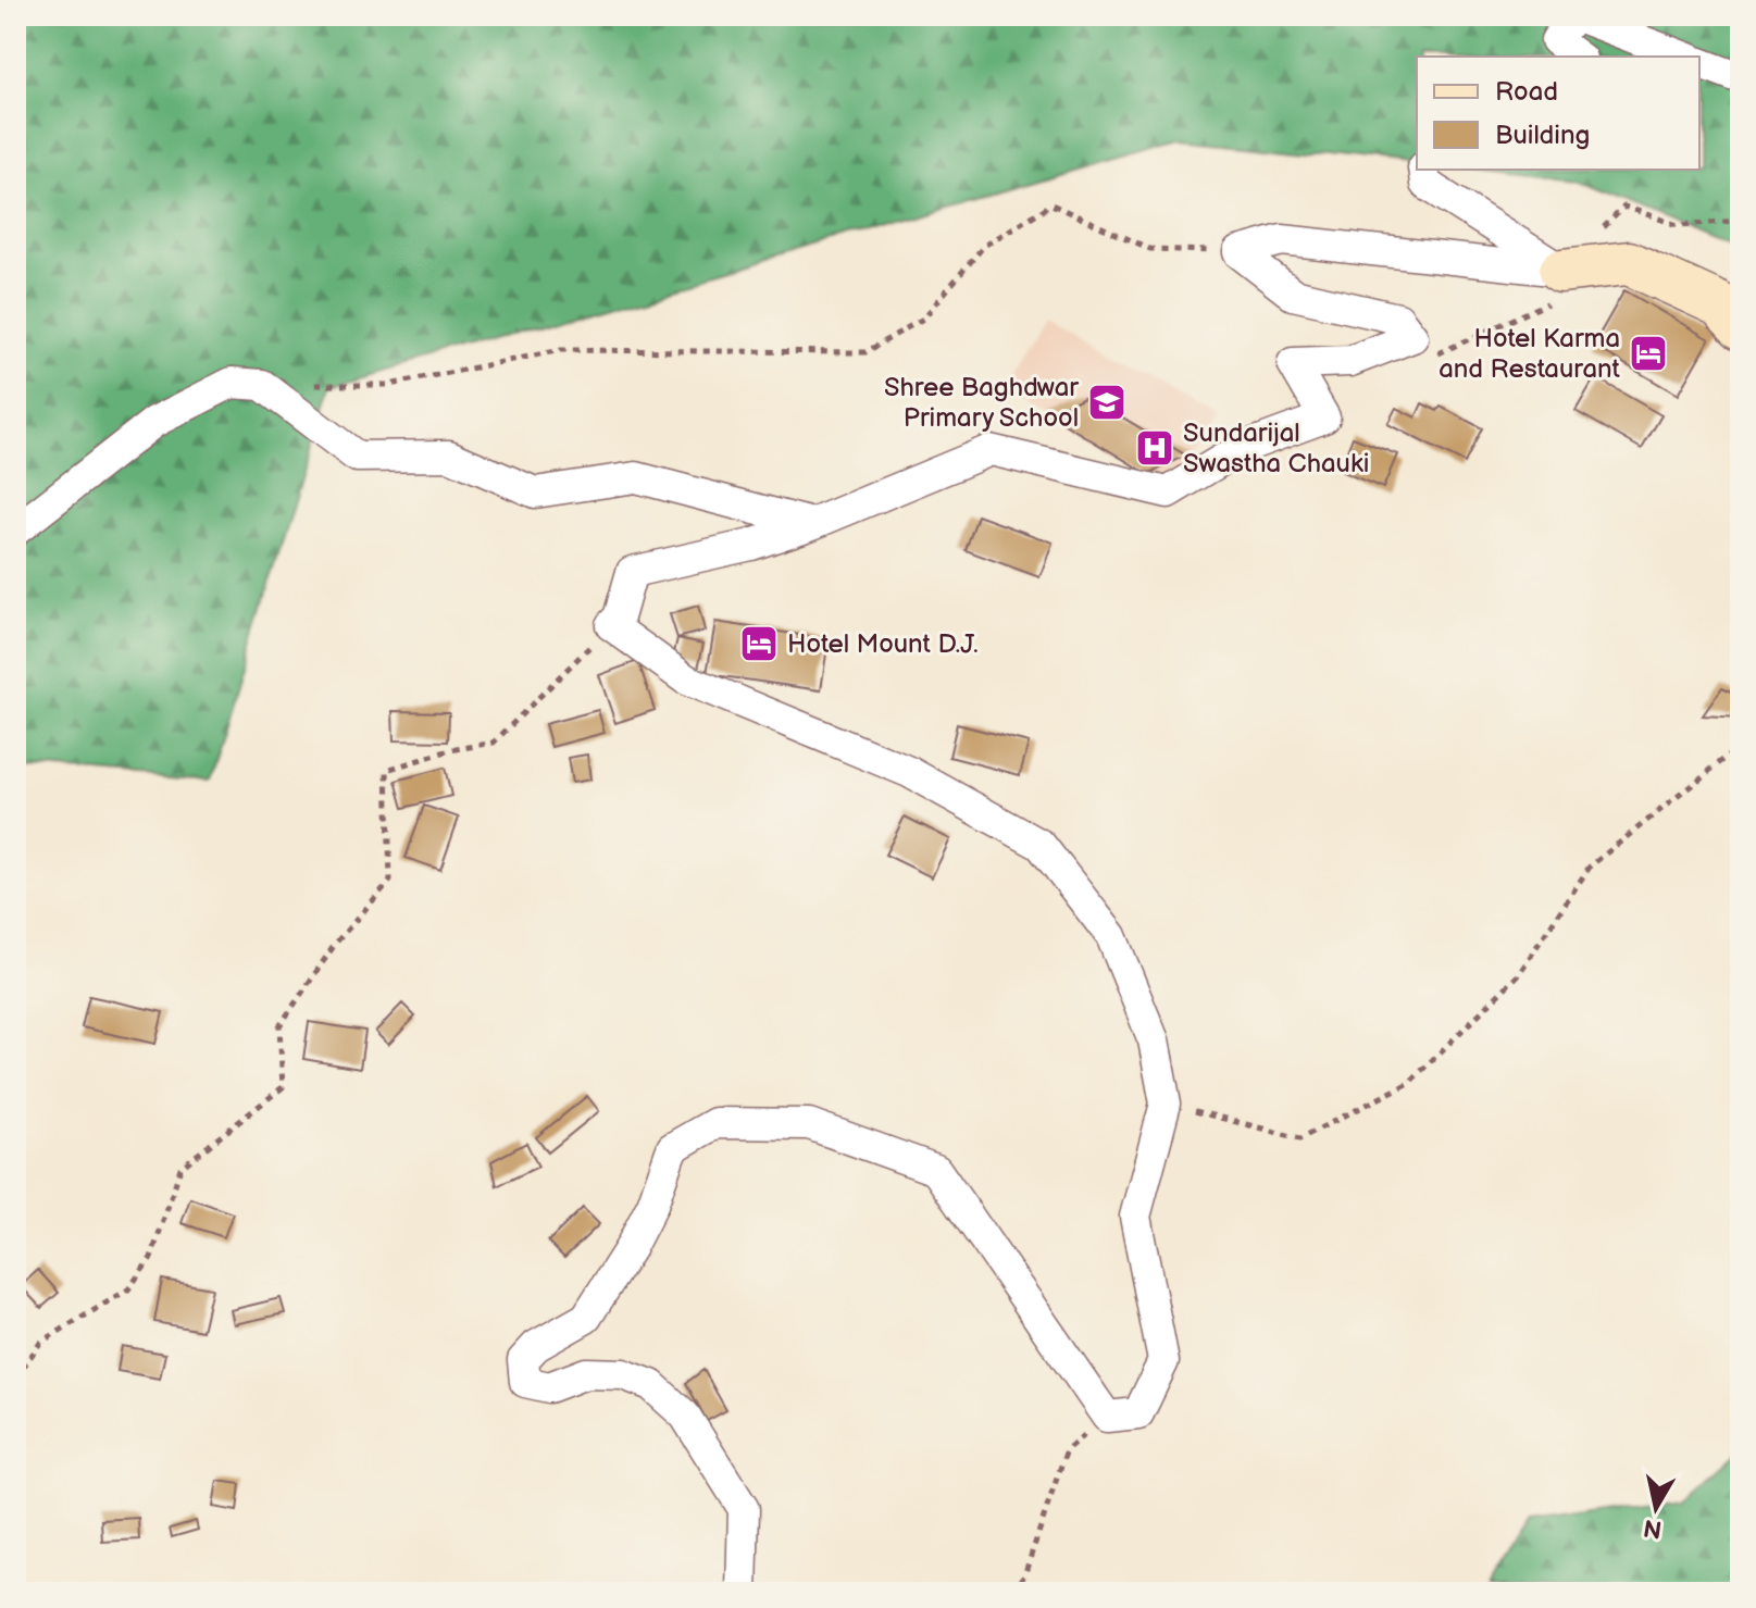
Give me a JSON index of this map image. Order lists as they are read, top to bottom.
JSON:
{
  "places": {
    "hotel": ["Hotel Karma and Restaurant", "Hotel Mount D.J."],
    "school or university": ["Shree Baghdwar Primary School"],
    "hospital": ["Sundarijal Swastha Chauki"]
  },
  "legend": ["Road", "Building"],
  "north": "bottom"
}
